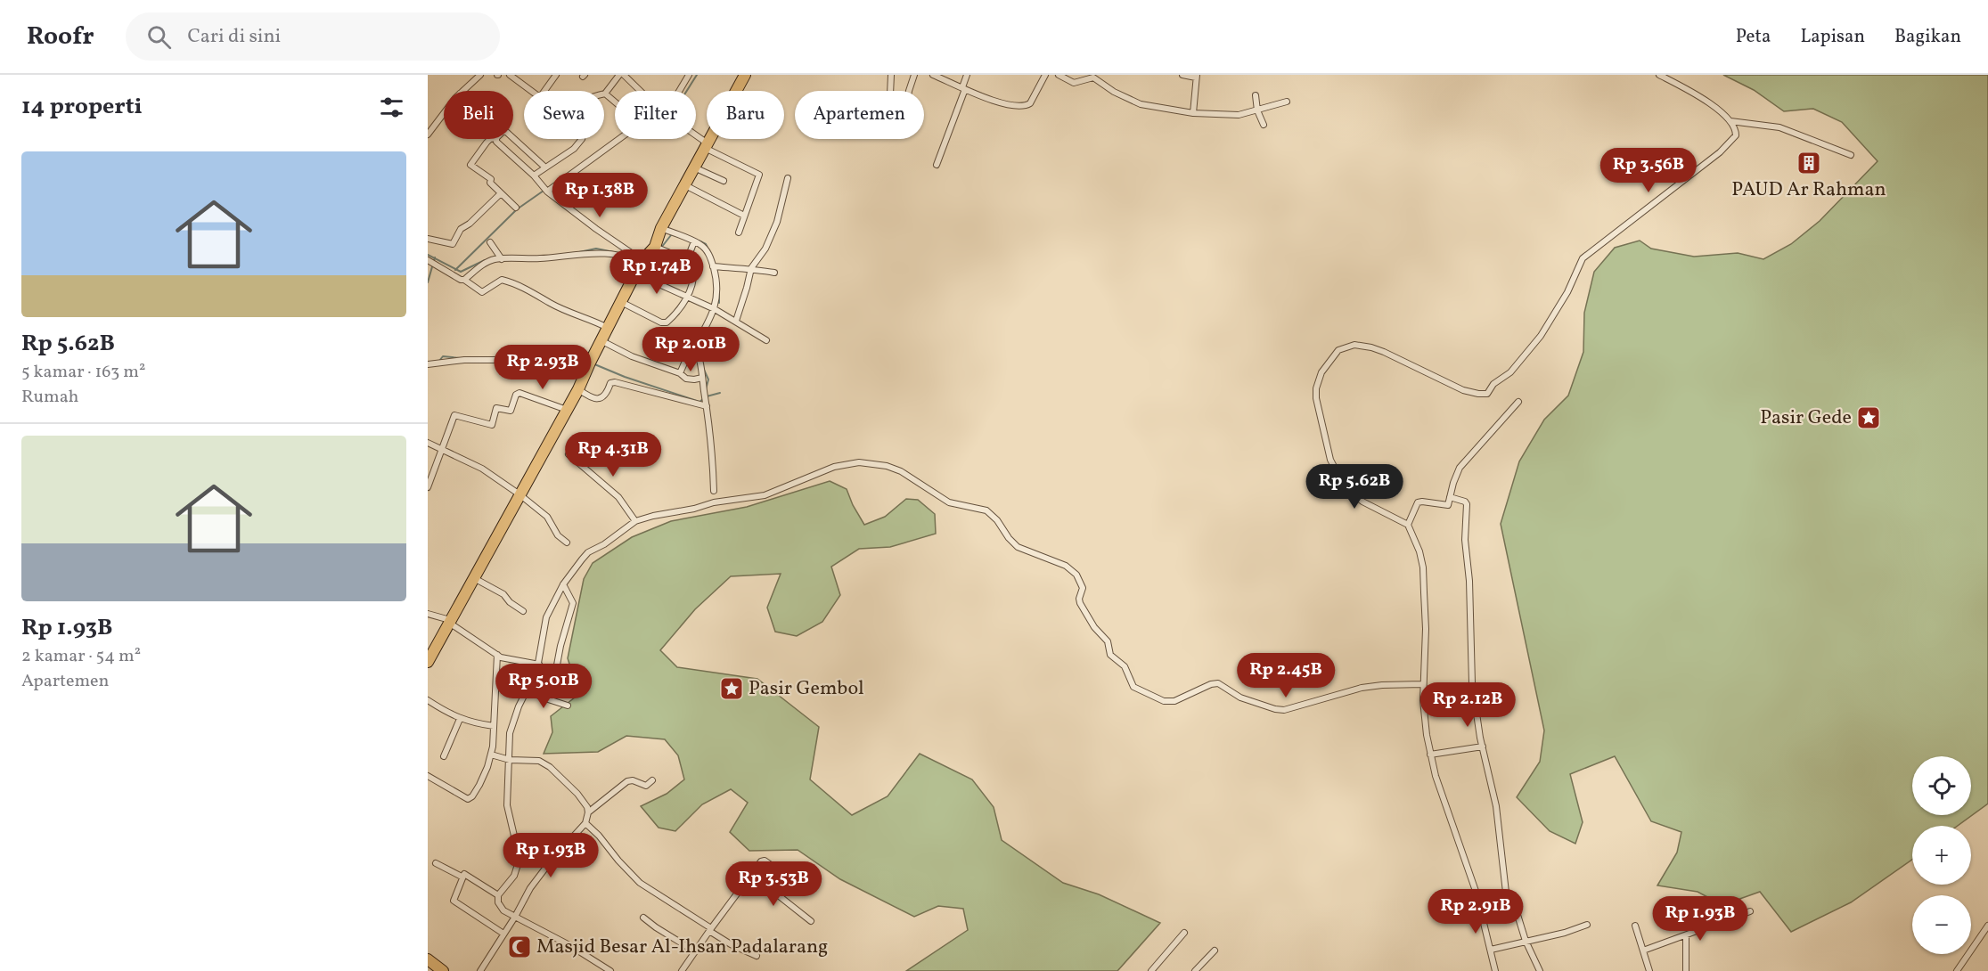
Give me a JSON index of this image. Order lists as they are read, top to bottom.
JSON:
{
  "places": {
    "building": ["PAUD Ar Rahman"],
    "place": ["Pasir Gede", "Pasir Gembol"],
    "mosque": ["Masjid Besar Al-Ihsan Padalarang"]
  },
  "page": {
    "header": "Roofr",
    "search": "Cari di sini",
    "nav": ["Peta", "Lapisan", "Bagikan"],
    "heading": "14 properti",
    "chip": [
      "Beli",
      "Sewa",
      "Filter",
      "Baru",
      "Apartemen"
    ],
    "list": [
      {
        "name": "Rp 5.62B",
        "note": "5 kamar · 163 m² · Rumah"
      },
      {
        "name": "Rp 1.93B",
        "note": "2 kamar · 54 m² · Apartemen"
      }
    ],
    "price": [
      "Rp 3.56B",
      "Rp 1.38B",
      "Rp 1.74B",
      "Rp 2.01B",
      "Rp 2.93B",
      "Rp 4.31B",
      "Rp 5.62B",
      "Rp 2.45B",
      "Rp 5.01B",
      "Rp 2.12B",
      "Rp 1.93B",
      "Rp 3.53B",
      "Rp 2.91B",
      "Rp 1.93B"
    ],
    "map_buttons": ["+", "−"]
  }
}
